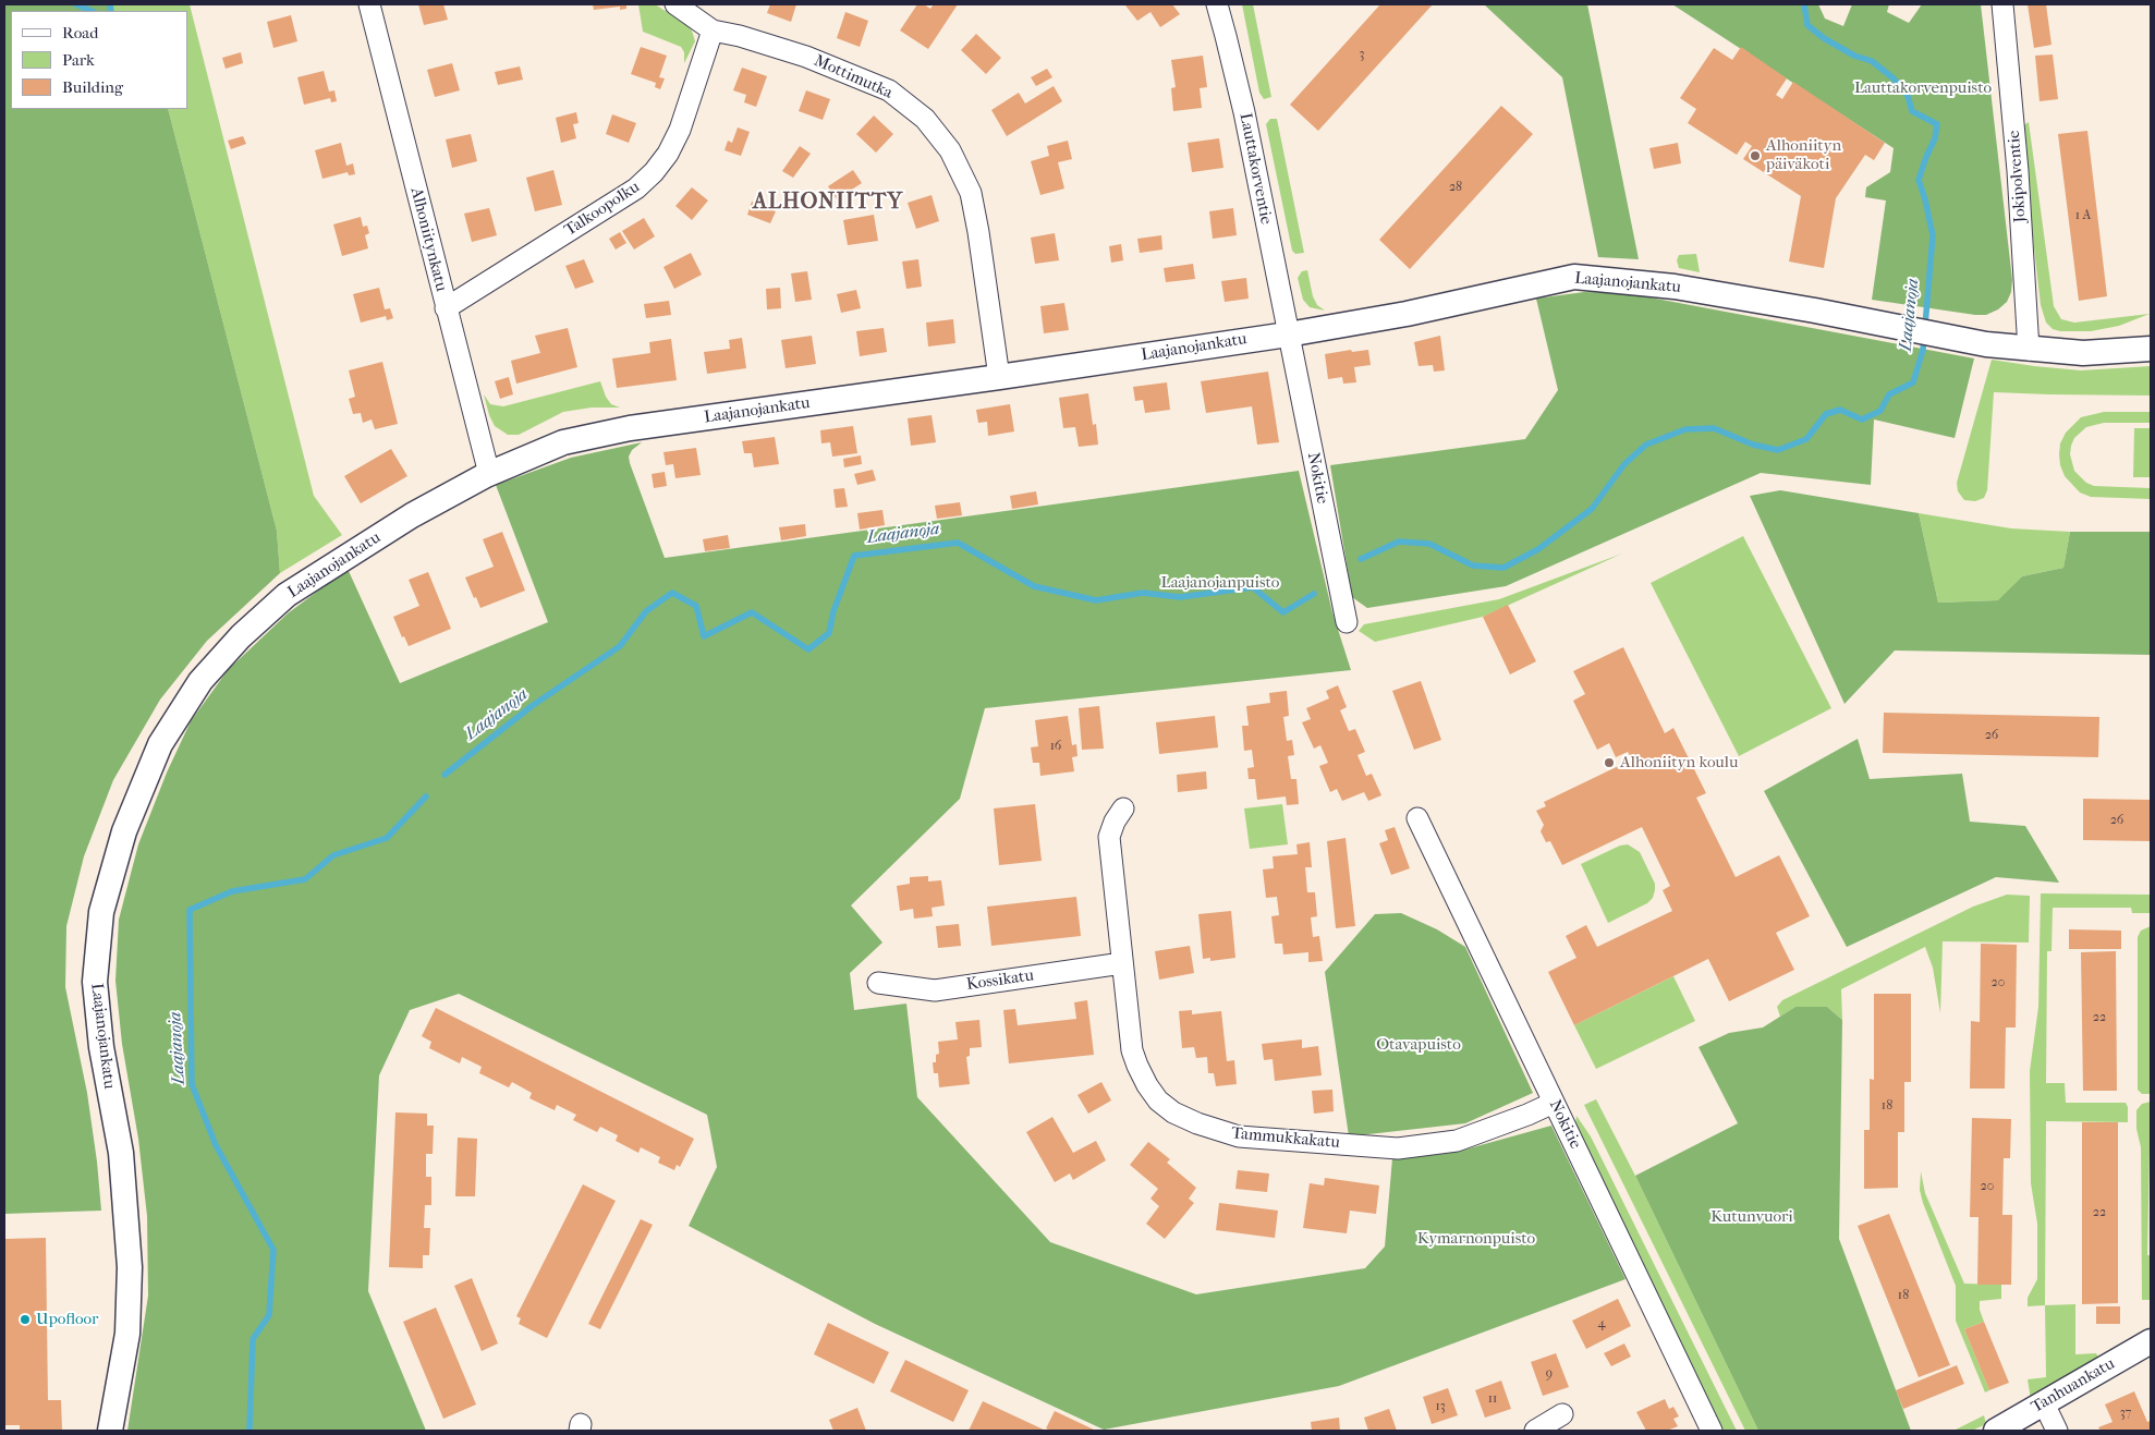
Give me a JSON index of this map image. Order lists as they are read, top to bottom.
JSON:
{
  "streets": {
    "street": [
      "Mottimutka",
      "Lauttakorventie",
      "Jokipolventie",
      "Talkoopolku",
      "Alhoniitynkatu",
      "Laajanojankatu",
      "Nokitie",
      "Kossikatu",
      "Tammukkakatu",
      "Tanhuankatu"
    ]
  },
  "crossings": [
    ["Mottimutka", "Talkoopolku"],
    ["Mottimutka", "Laajanojankatu"],
    ["Lauttakorventie", "Laajanojankatu"],
    ["Lauttakorventie", "Nokitie"],
    ["Jokipolventie", "Laajanojankatu"],
    ["Talkoopolku", "Alhoniitynkatu"],
    ["Alhoniitynkatu", "Laajanojankatu"],
    ["Laajanojankatu", "Nokitie"],
    ["Nokitie", "Tammukkakatu"],
    ["Kossikatu", "Tammukkakatu"]
  ],
  "districts": ["ALHONIITTY"],
  "water": ["Laajanoja"],
  "parks": [
    "Lauttakorvenpuisto",
    "Laajanojanpuisto",
    "Otavapuisto",
    "Kutunvuori",
    "Kymarnonpuisto"
  ],
  "places": ["Alhoniityn päiväkoti", "Alhoniityn koulu", "Upofloor"],
  "house_numbers": [
    "3",
    "28",
    "1 A",
    "26",
    "16",
    "26",
    "20",
    "22",
    "18",
    "20",
    "22",
    "18",
    "4",
    "9",
    "11",
    "13",
    "37"
  ],
  "legend": ["Road", "Park", "Building"]
}
